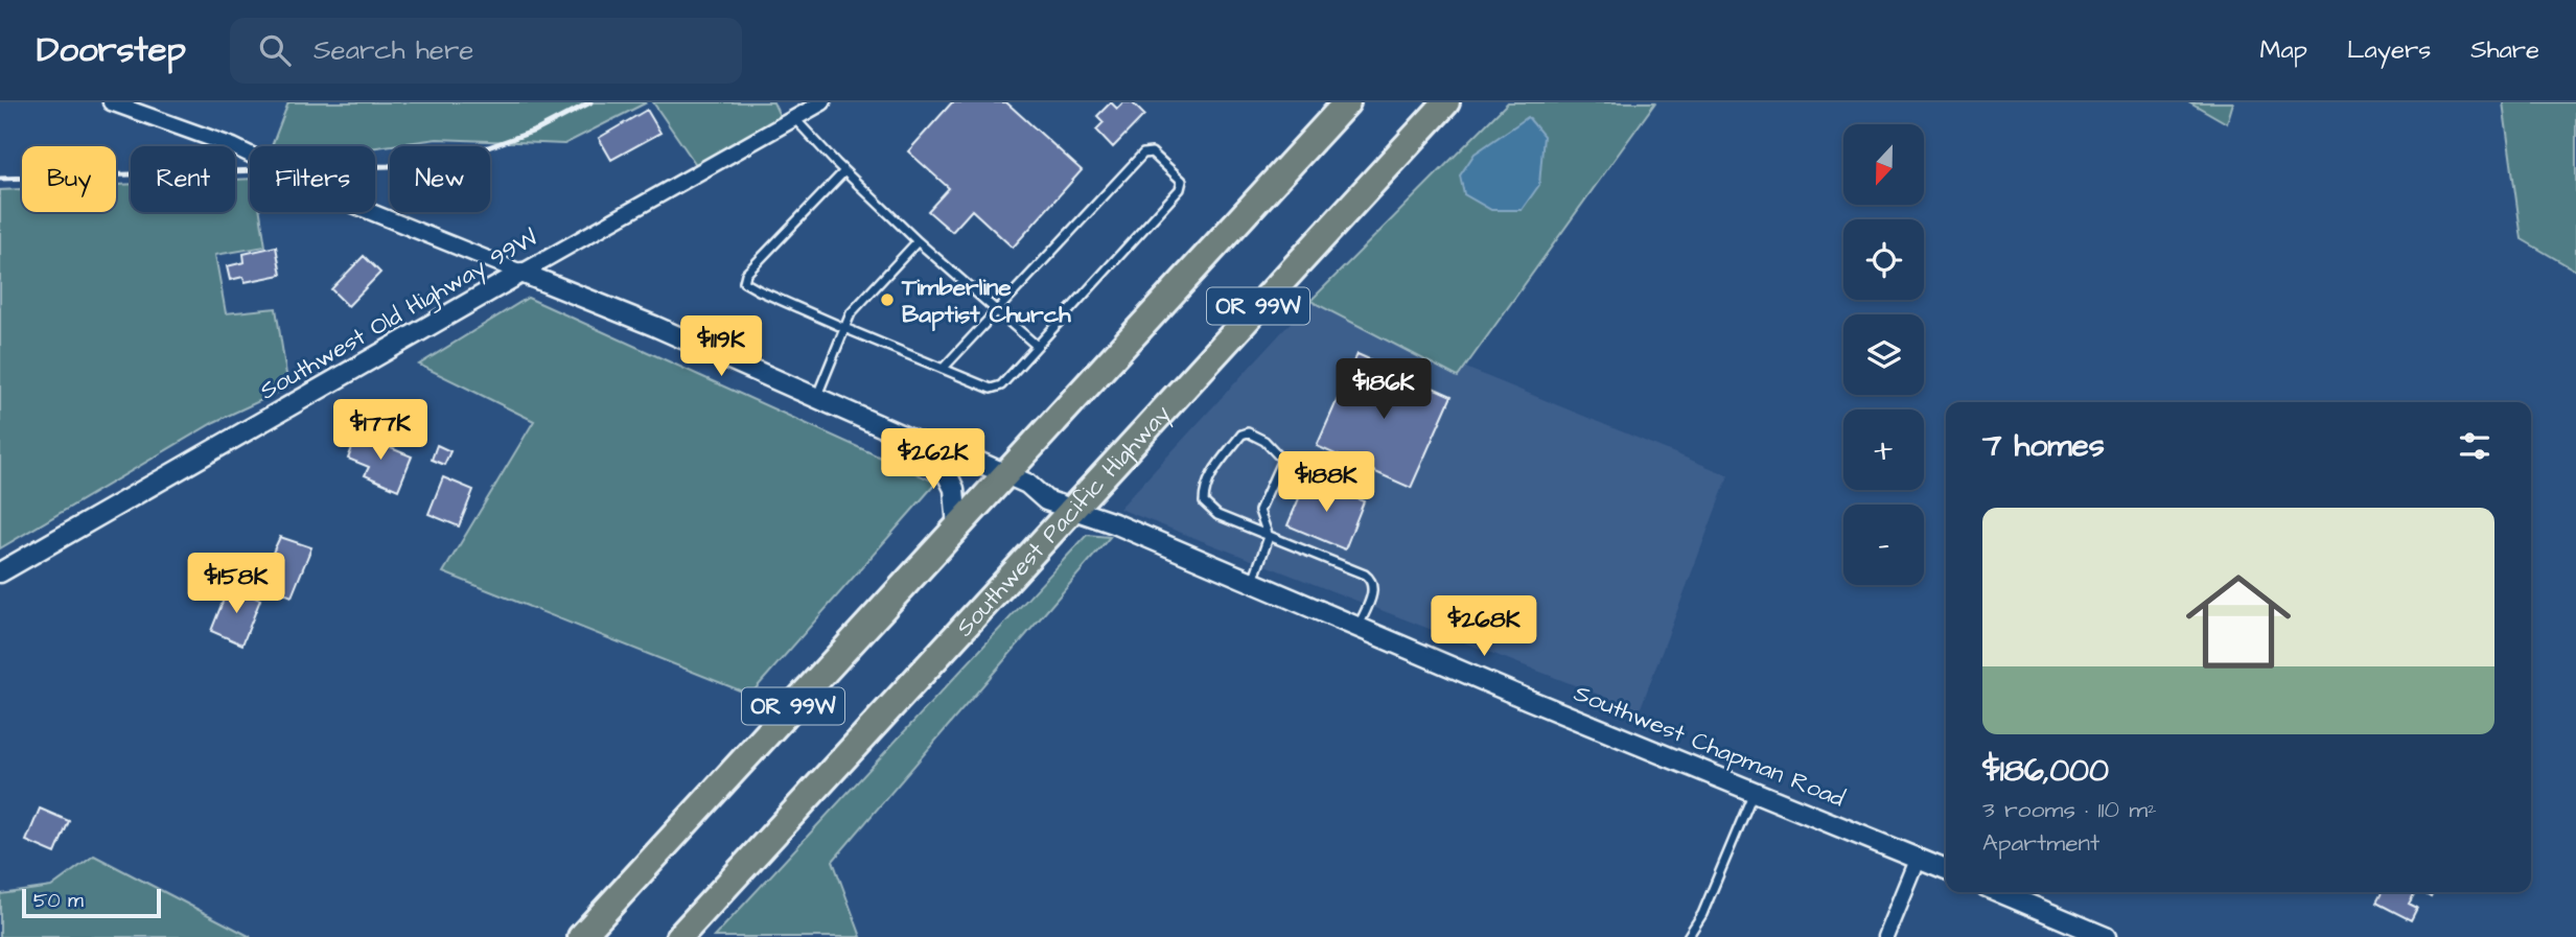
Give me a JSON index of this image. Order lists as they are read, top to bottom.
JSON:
{
  "streets": {
    "highway": ["OR 99W", "Southwest Pacific Highway"],
    "street": ["Southwest Old Highway 99W", "Southwest Chapman Road"]
  },
  "crossings": [
    ["OR 99W", "Southwest Chapman Road"],
    ["Southwest Old Highway 99W", "Southwest Chapman Road"],
    ["Southwest Pacific Highway", "Southwest Chapman Road"]
  ],
  "places": ["Timberline Baptist Church"],
  "scale_bar": "50 m",
  "north": "bottom",
  "page": {
    "header": "Doorstep",
    "search": "Search here",
    "nav": ["Map", "Layers", "Share"],
    "map_buttons": ["+", "−"],
    "chip": [
      "Buy",
      "Rent",
      "Filters",
      "New"
    ],
    "price": [
      "$119K",
      "$186K",
      "$177K",
      "$262K",
      "$188K",
      "$158K",
      "$268K"
    ],
    "heading": "7 homes",
    "list": [
      {
        "name": "$186,000",
        "note": "3 rooms · 110 m² · Apartment"
      }
    ],
    "scale": "50 m"
  }
}
